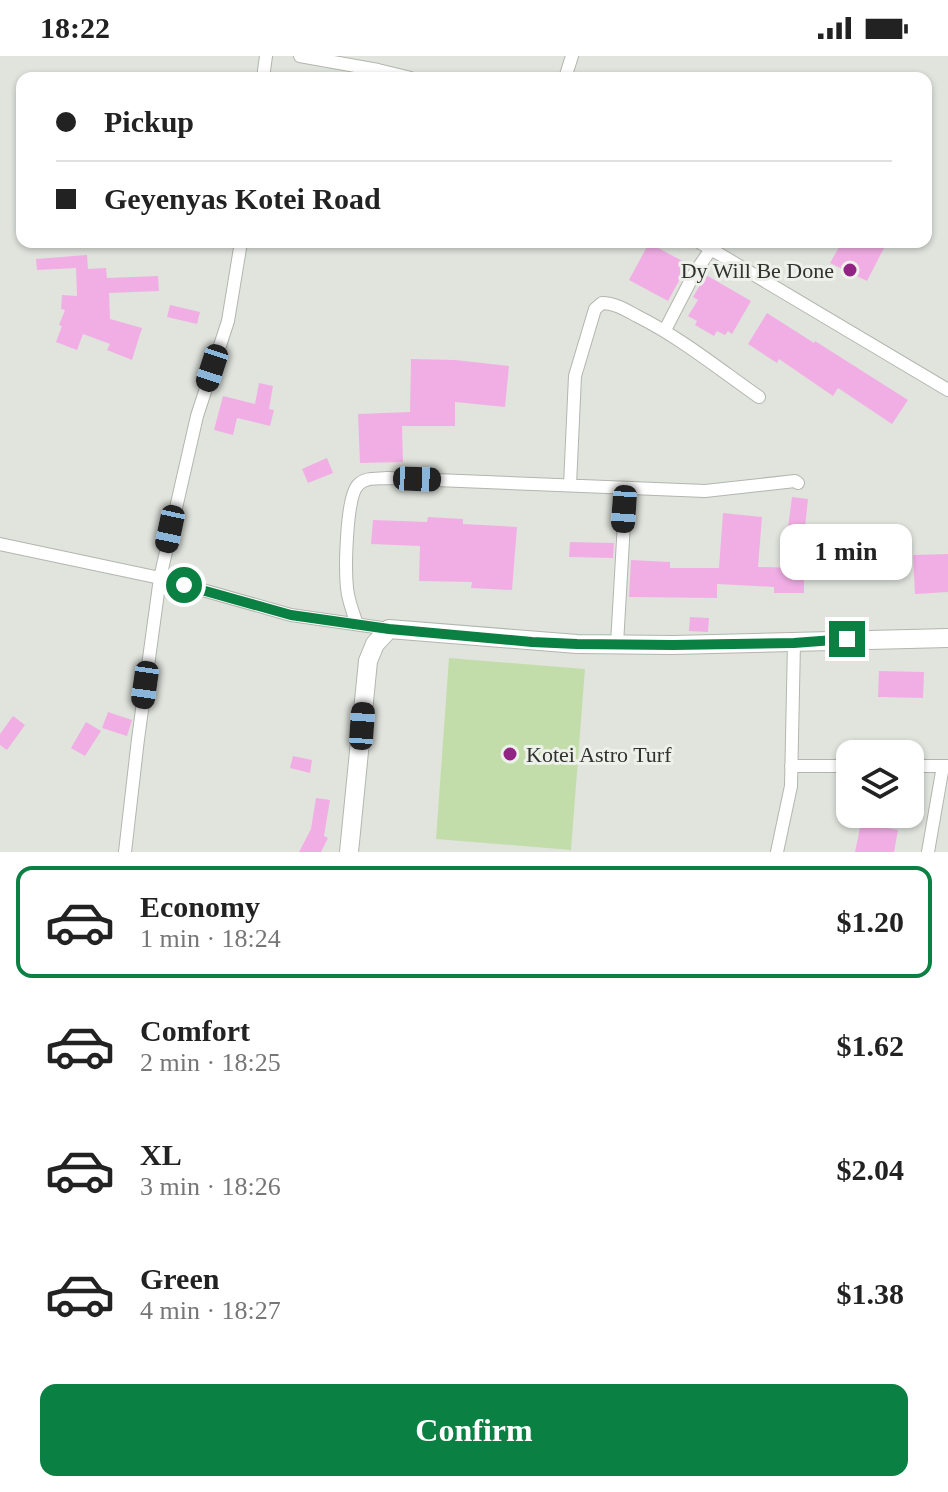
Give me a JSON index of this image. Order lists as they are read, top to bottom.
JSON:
{
  "places": ["Dy Will Be Done", "Kotei Astro Turf"],
  "page": {
    "status": "18:22",
    "banner": ["Pickup", "Geyenyas Kotei Road"],
    "bubble": "1 min",
    "list": [
      {
        "name": "Economy",
        "note": "1 min · 18:24",
        "value": "$1.20"
      },
      {
        "name": "Comfort",
        "note": "2 min · 18:25",
        "value": "$1.62"
      },
      {
        "name": "XL",
        "note": "3 min · 18:26",
        "value": "$2.04"
      },
      {
        "name": "Green",
        "note": "4 min · 18:27",
        "value": "$1.38"
      }
    ],
    "buttons": "Confirm"
  }
}
